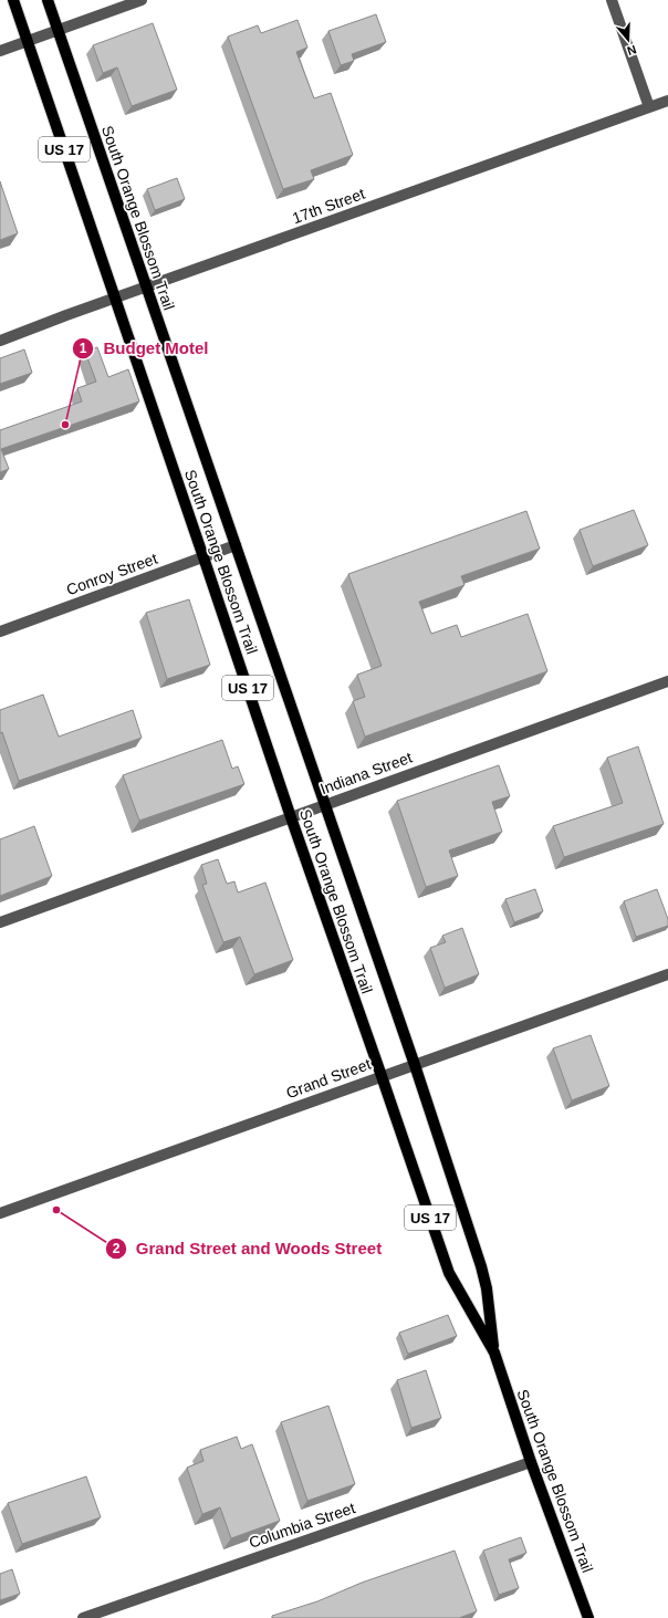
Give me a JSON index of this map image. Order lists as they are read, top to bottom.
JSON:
{
  "streets": {
    "main road": ["US 17", "South Orange Blossom Trail"],
    "street": [
      "17th Street",
      "Conroy Street",
      "Indiana Street",
      "Grand Street",
      "Columbia Street"
    ]
  },
  "crossings": [
    ["17th Street", "South Orange Blossom Trail"],
    ["South Orange Blossom Trail", "Conroy Street"],
    ["South Orange Blossom Trail", "Indiana Street"],
    ["South Orange Blossom Trail", "Grand Street"],
    ["South Orange Blossom Trail", "Columbia Street"]
  ],
  "places": ["Budget Motel", "Grand Street and Woods Street"],
  "north": "bottom"
}
